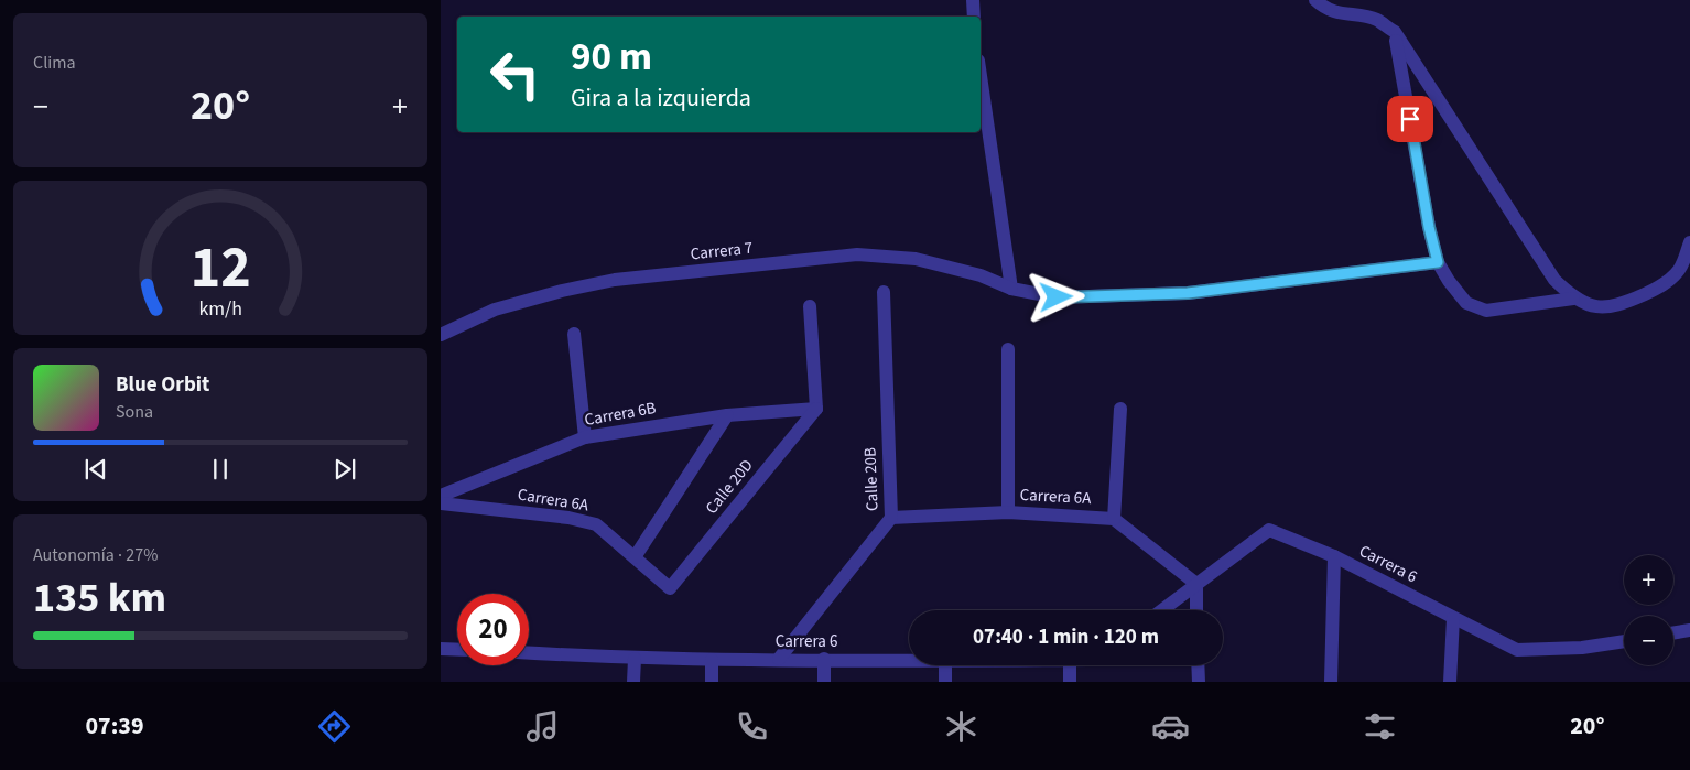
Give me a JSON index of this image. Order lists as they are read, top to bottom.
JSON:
{
  "streets": {
    "street": [
      "Carrera 7",
      "Carrera 6B",
      "Calle 20B",
      "Calle 20D",
      "Carrera 6A",
      "Carrera 6"
    ]
  },
  "crossings": [
    ["Carrera 6B", "Calle 20D"],
    ["Calle 20B", "Carrera 6A"],
    ["Calle 20B", "Carrera 6"],
    ["Calle 20D", "Carrera 6A"]
  ],
  "page": {
    "tile": [
      "Clima",
      ["Autonomía · 27%", "135 km"]
    ],
    "turn": ["90 m", "Gira a la izquierda"],
    "heat": ["−", "20°", "+"],
    "song": ["Blue Orbit", "Sona"],
    "map_buttons": ["+", "−"],
    "limit": "20",
    "trip": "07:40 · 1 min · 120 m",
    "tabs": ["07:39", "20°"],
    "gauge": ["12", "km/h"]
  }
}
